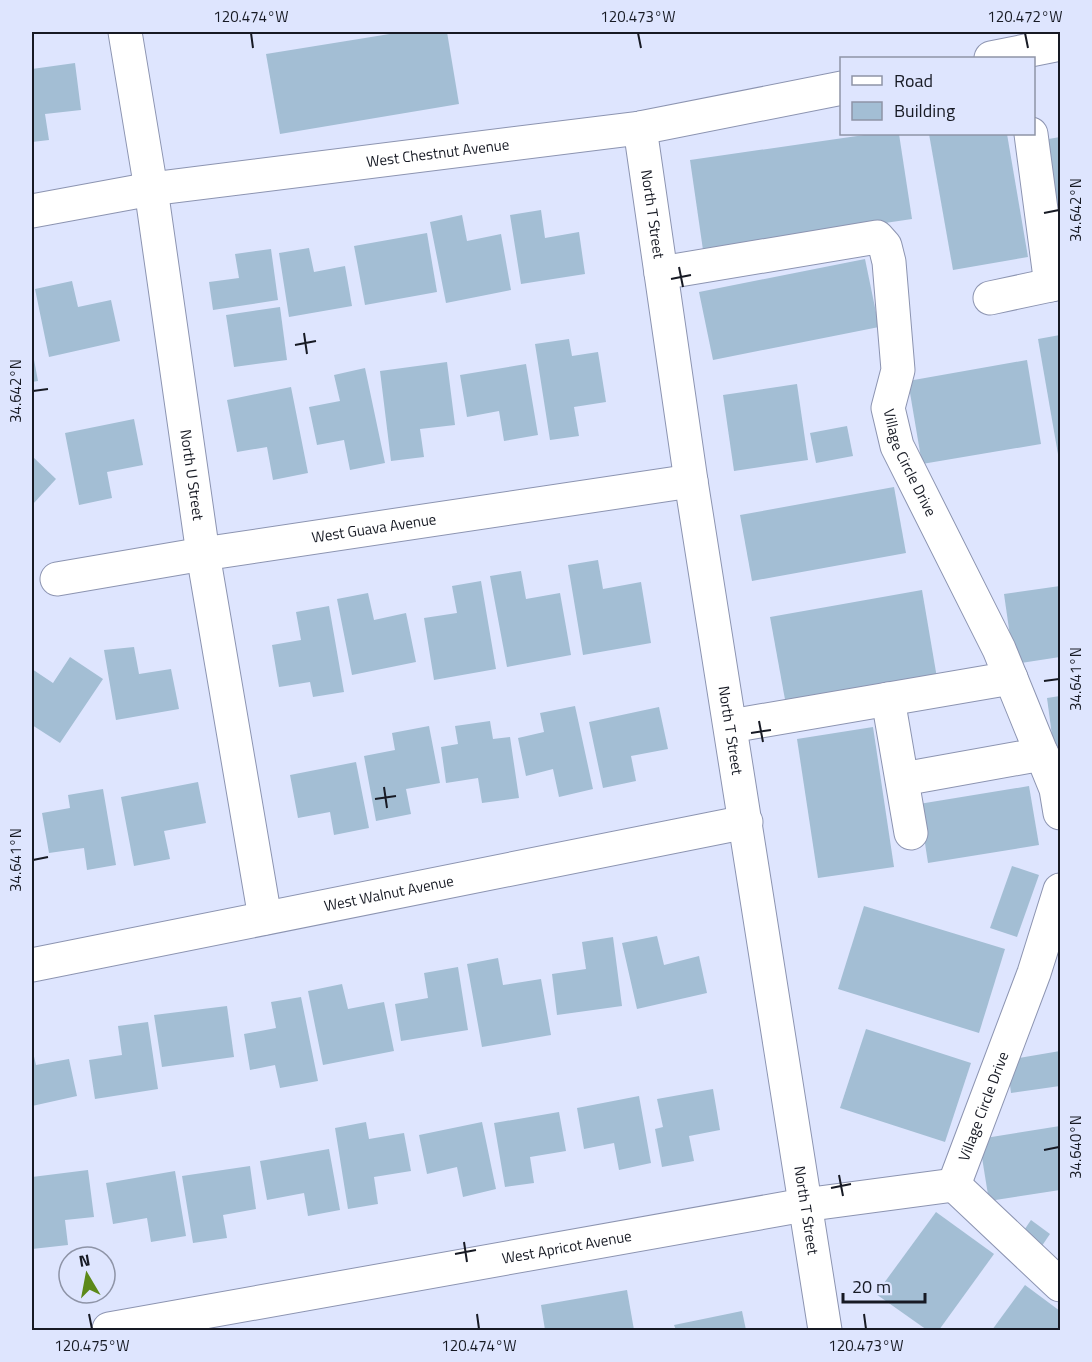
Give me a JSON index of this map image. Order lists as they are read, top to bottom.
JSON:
{
  "streets": {
    "street": [
      "West Chestnut Avenue",
      "North T Street",
      "Village Circle Drive",
      "North U Street",
      "West Guava Avenue",
      "West Walnut Avenue",
      "West Apricot Avenue"
    ]
  },
  "crossings": [
    ["West Chestnut Avenue", "North T Street"],
    ["West Chestnut Avenue", "North U Street"],
    ["North T Street", "Village Circle Drive"],
    ["North T Street", "West Guava Avenue"],
    ["North T Street", "West Walnut Avenue"],
    ["North T Street", "West Apricot Avenue"],
    ["Village Circle Drive", "West Apricot Avenue"],
    ["North U Street", "West Guava Avenue"],
    ["North U Street", "West Walnut Avenue"]
  ],
  "legend": ["Road", "Building"],
  "scale_bar": "20 m",
  "north": "top",
  "coordinates": [
    "120.474°W",
    "120.473°W",
    "120.472°W",
    "34.642°N",
    "34.641°N",
    "34.640°N",
    "120.475°W"
  ]
}
